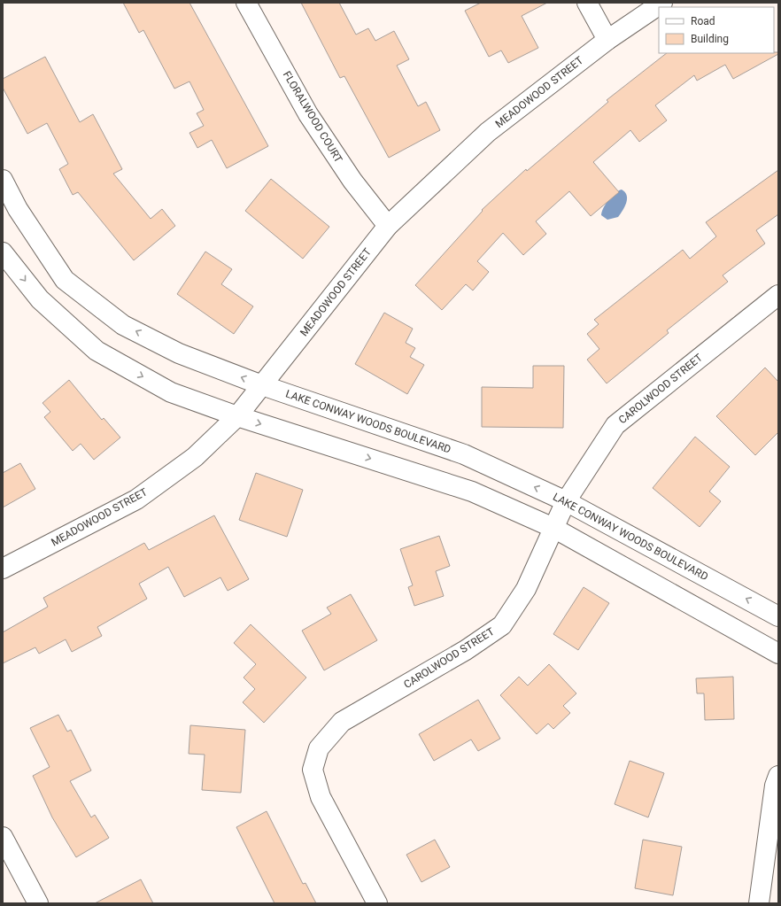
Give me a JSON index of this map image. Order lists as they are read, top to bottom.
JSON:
{
  "streets": {
    "street": [
      "MEADOWOOD STREET",
      "FLORALWOOD COURT",
      "CAROLWOOD STREET",
      "LAKE CONWAY WOODS BOULEVARD"
    ]
  },
  "crossings": [
    ["MEADOWOOD STREET", "FLORALWOOD COURT"],
    ["MEADOWOOD STREET", "LAKE CONWAY WOODS BOULEVARD"],
    ["CAROLWOOD STREET", "LAKE CONWAY WOODS BOULEVARD"]
  ],
  "legend": ["Road", "Building"]
}
